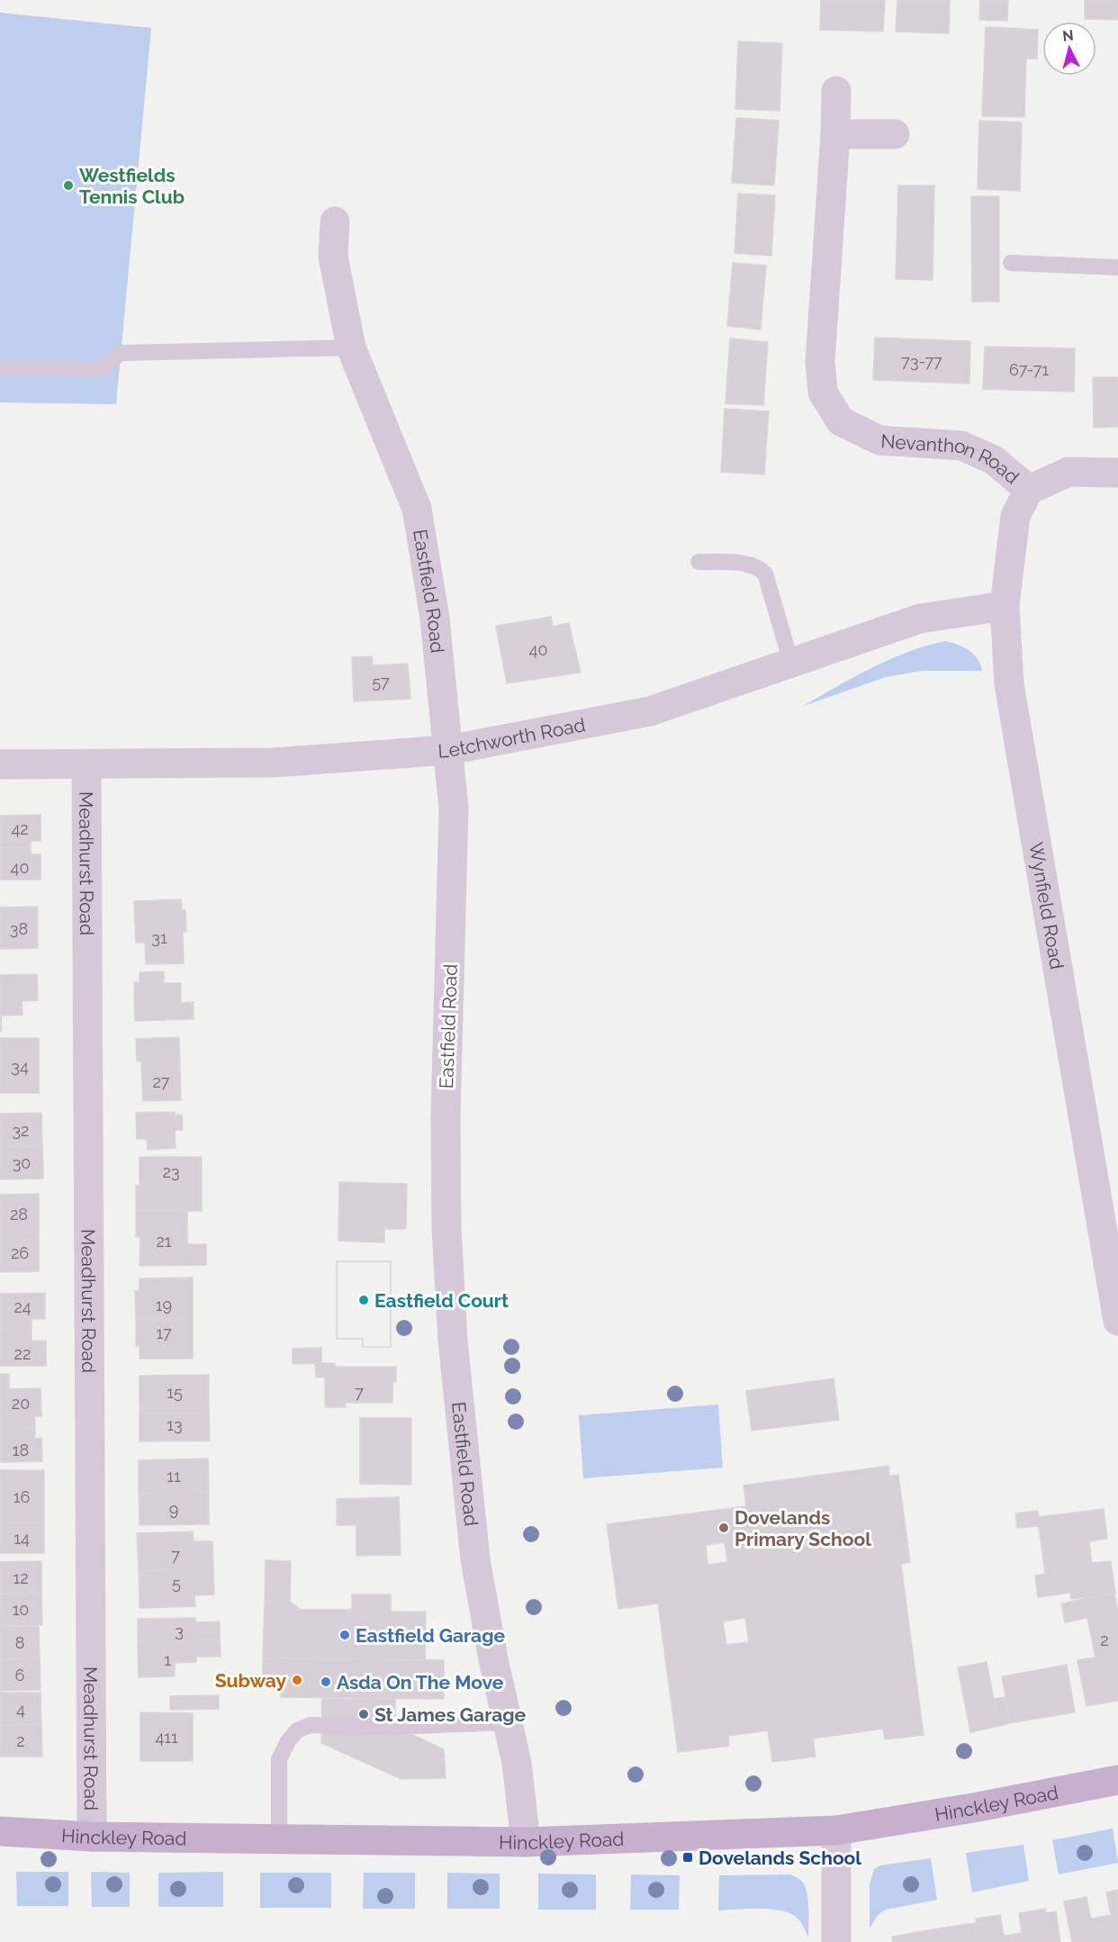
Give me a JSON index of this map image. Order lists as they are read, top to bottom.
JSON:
{
  "streets": {
    "main road": ["Hinckley Road"],
    "street": [
      "Nevanthon Road",
      "Eastfield Road",
      "Letchworth Road",
      "Meadhurst Road",
      "Wynfield Road"
    ]
  },
  "crossings": [
    ["Nevanthon Road", "Wynfield Road"],
    ["Eastfield Road", "Letchworth Road"],
    ["Eastfield Road", "Hinckley Road"],
    ["Letchworth Road", "Meadhurst Road"],
    ["Letchworth Road", "Wynfield Road"],
    ["Meadhurst Road", "Hinckley Road"]
  ],
  "places": {
    "other": [
      "Westfields Tennis Club",
      "Eastfield Court",
      "Dovelands Primary School",
      "Eastfield Garage",
      "Subway",
      "Asda On The Move",
      "St James Garage"
    ],
    "transit": ["Dovelands School"]
  },
  "house_numbers": [
    "73-77",
    "67-71",
    "40",
    "57",
    "42",
    "40",
    "38",
    "31",
    "34",
    "27",
    "32",
    "30",
    "23",
    "28",
    "21",
    "26",
    "19",
    "24",
    "17",
    "22",
    "15",
    "7",
    "20",
    "13",
    "18",
    "11",
    "16",
    "9",
    "14",
    "7",
    "12",
    "5",
    "10",
    "3",
    "2",
    "8",
    "1",
    "6",
    "4",
    "411",
    "2"
  ],
  "north": "top"
}
